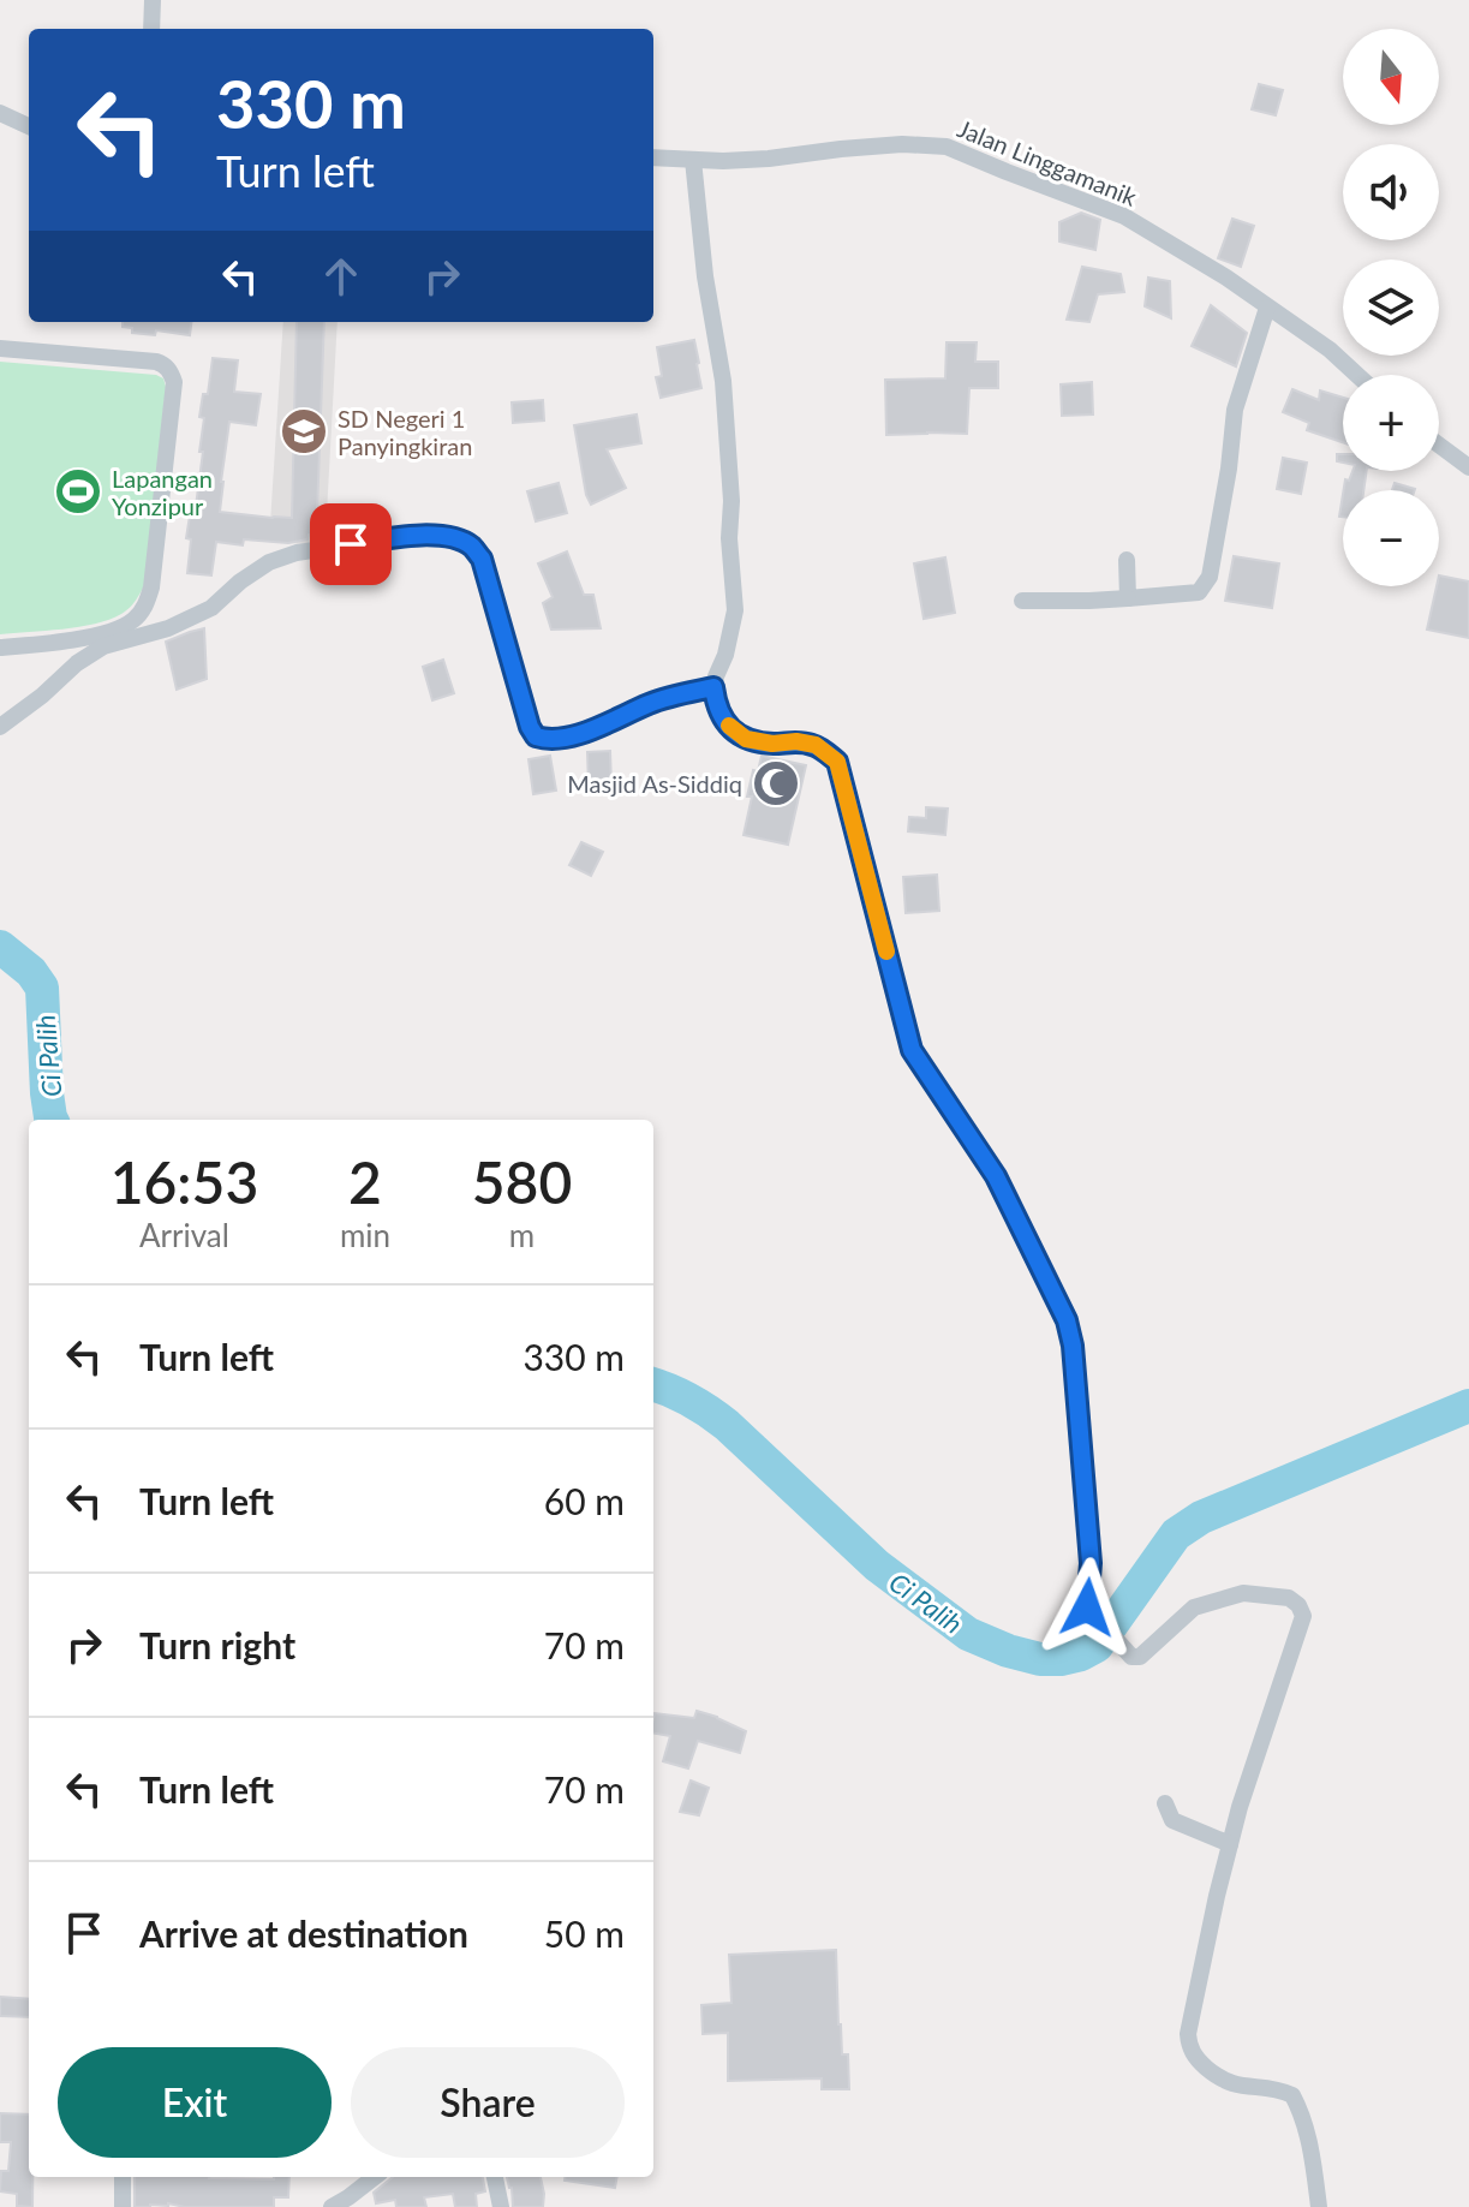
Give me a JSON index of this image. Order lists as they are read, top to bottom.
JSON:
{
  "streets": {
    "street": ["Jalan Linggamanik"]
  },
  "water": ["Ci Palih"],
  "places": {
    "school or university": ["SD Negeri 1 Panyingkiran"],
    "sports": ["Lapangan Yonzipur"],
    "mosque": ["Masjid As-Siddiq"]
  },
  "north": "bottom",
  "page": {
    "map_buttons": ["+", "−"],
    "turn": ["330 m", "Turn left"],
    "eta": [
      "16:53",
      "Arrival",
      "2",
      "min",
      "580",
      "m"
    ],
    "list": [
      {
        "name": "Turn left",
        "value": "330 m"
      },
      {
        "name": "Turn left",
        "value": "60 m"
      },
      {
        "name": "Turn right",
        "value": "70 m"
      },
      {
        "name": "Turn left",
        "value": "70 m"
      },
      {
        "name": "Arrive at destination",
        "value": "50 m"
      }
    ],
    "buttons": ["Exit", "Share"]
  }
}
